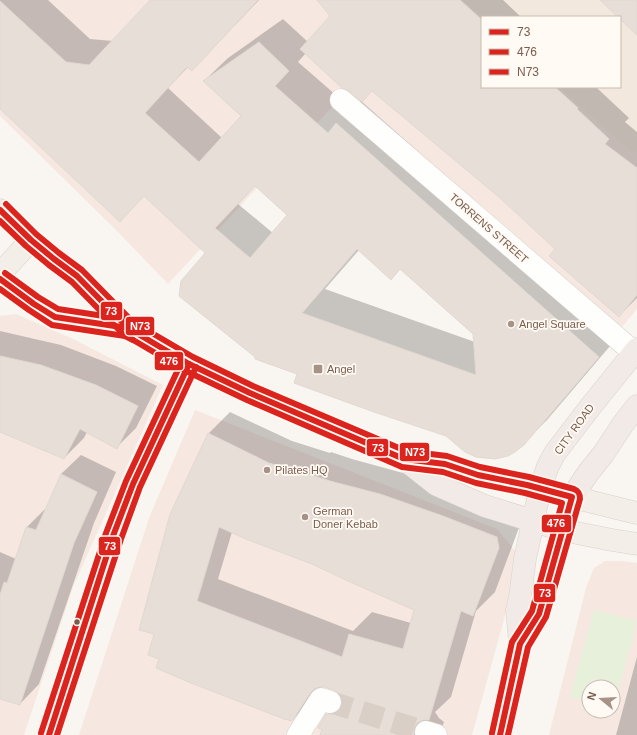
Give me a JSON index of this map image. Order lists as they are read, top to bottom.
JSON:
{
  "streets": {
    "highway": ["CITY ROAD"],
    "street": ["TORRENS STREET"]
  },
  "crossings": [
    ["TORRENS STREET", "CITY ROAD"]
  ],
  "places": {
    "other": ["Angel Square", "Pilates HQ", "German Doner Kebab"],
    "transit": ["Angel"]
  },
  "lines": ["transit line N73", "transit line 73", "transit line 476"],
  "legend": ["73", "476", "N73"],
  "north": "left"
}
